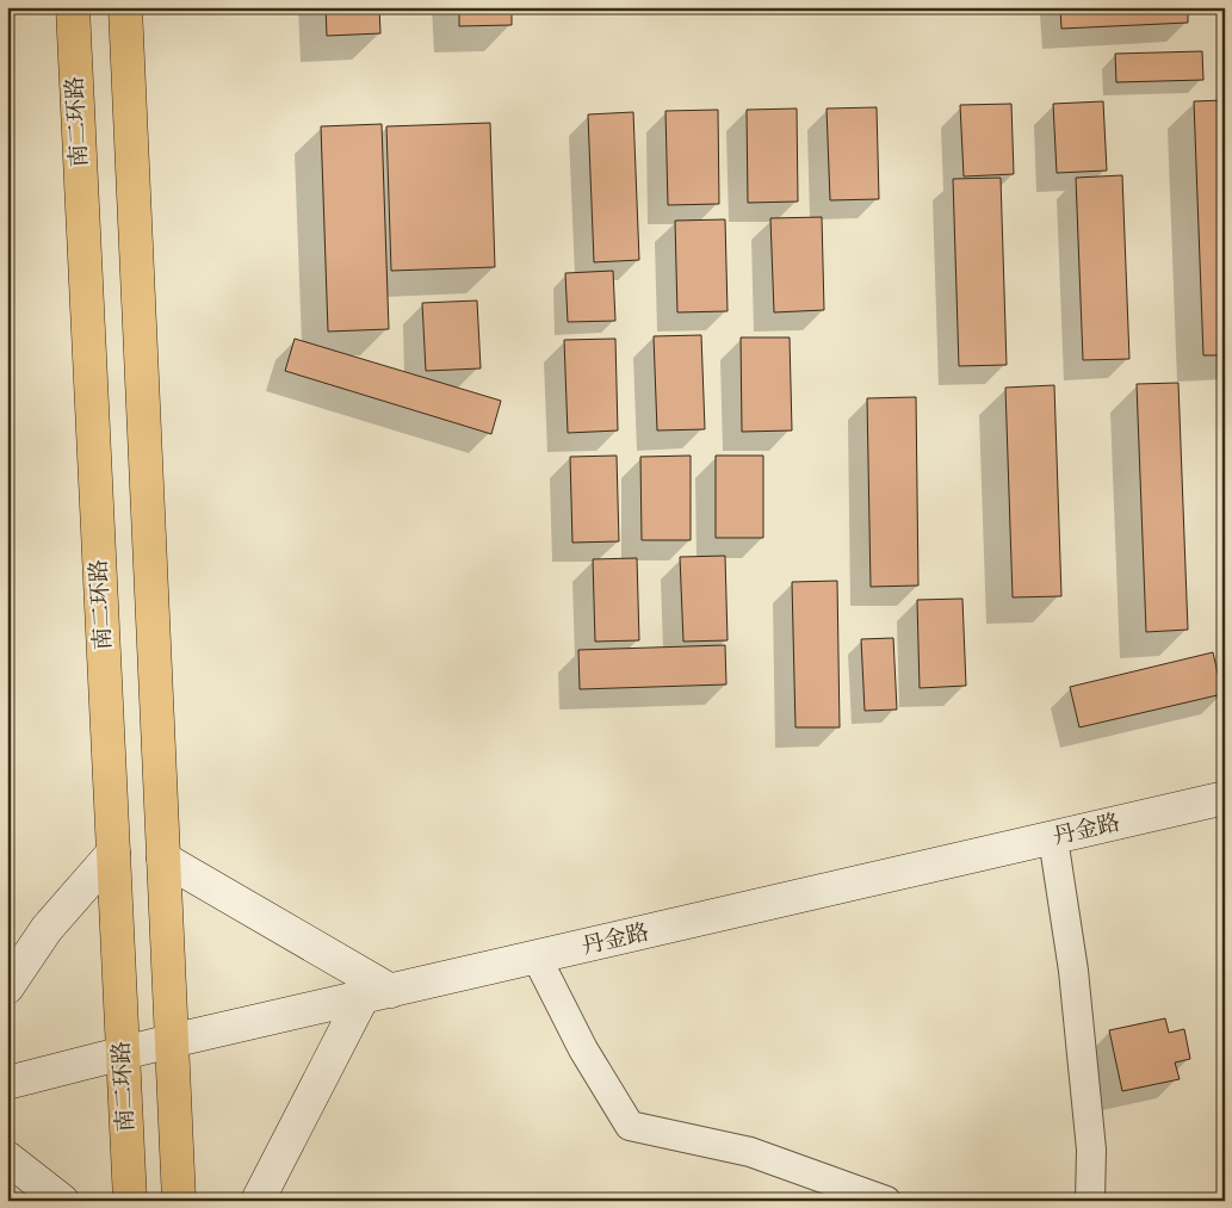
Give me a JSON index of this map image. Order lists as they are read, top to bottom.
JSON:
{
  "streets": {
    "main road": ["南二环路", "丹金路"]
  },
  "crossings": [
    ["南二环路", "丹金路"]
  ]
}
